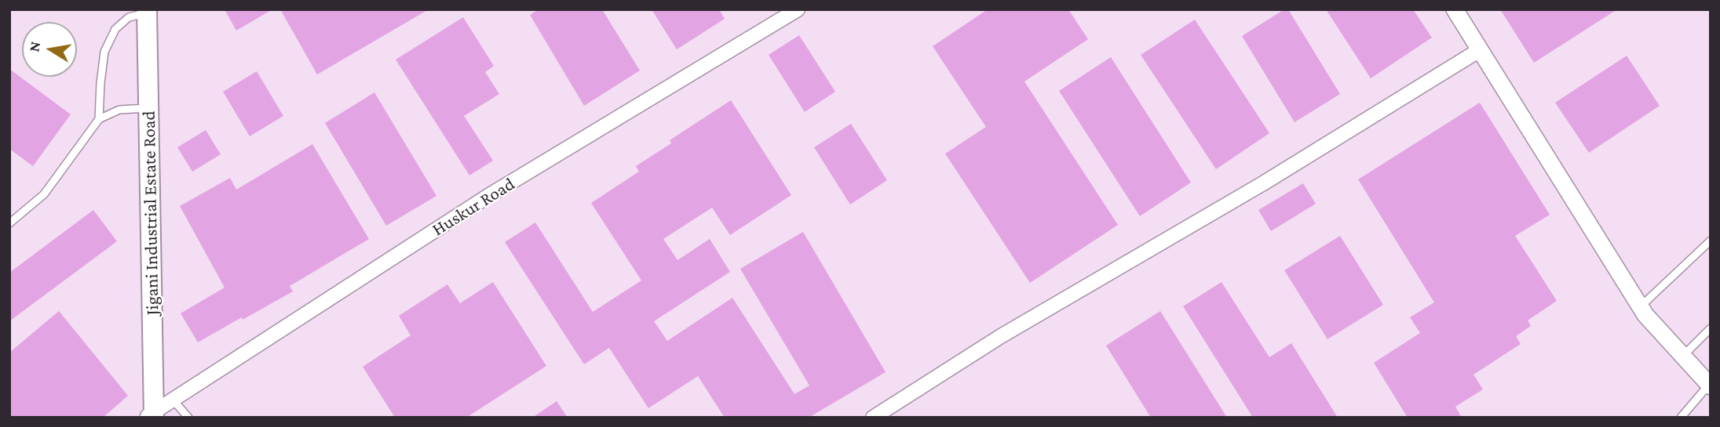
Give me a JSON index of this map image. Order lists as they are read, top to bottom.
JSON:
{
  "streets": {
    "main road": ["Jigani Industrial Estate Road"],
    "street": ["Huskur Road"]
  },
  "crossings": [
    ["Huskur Road", "Jigani Industrial Estate Road"]
  ],
  "north": "left"
}
